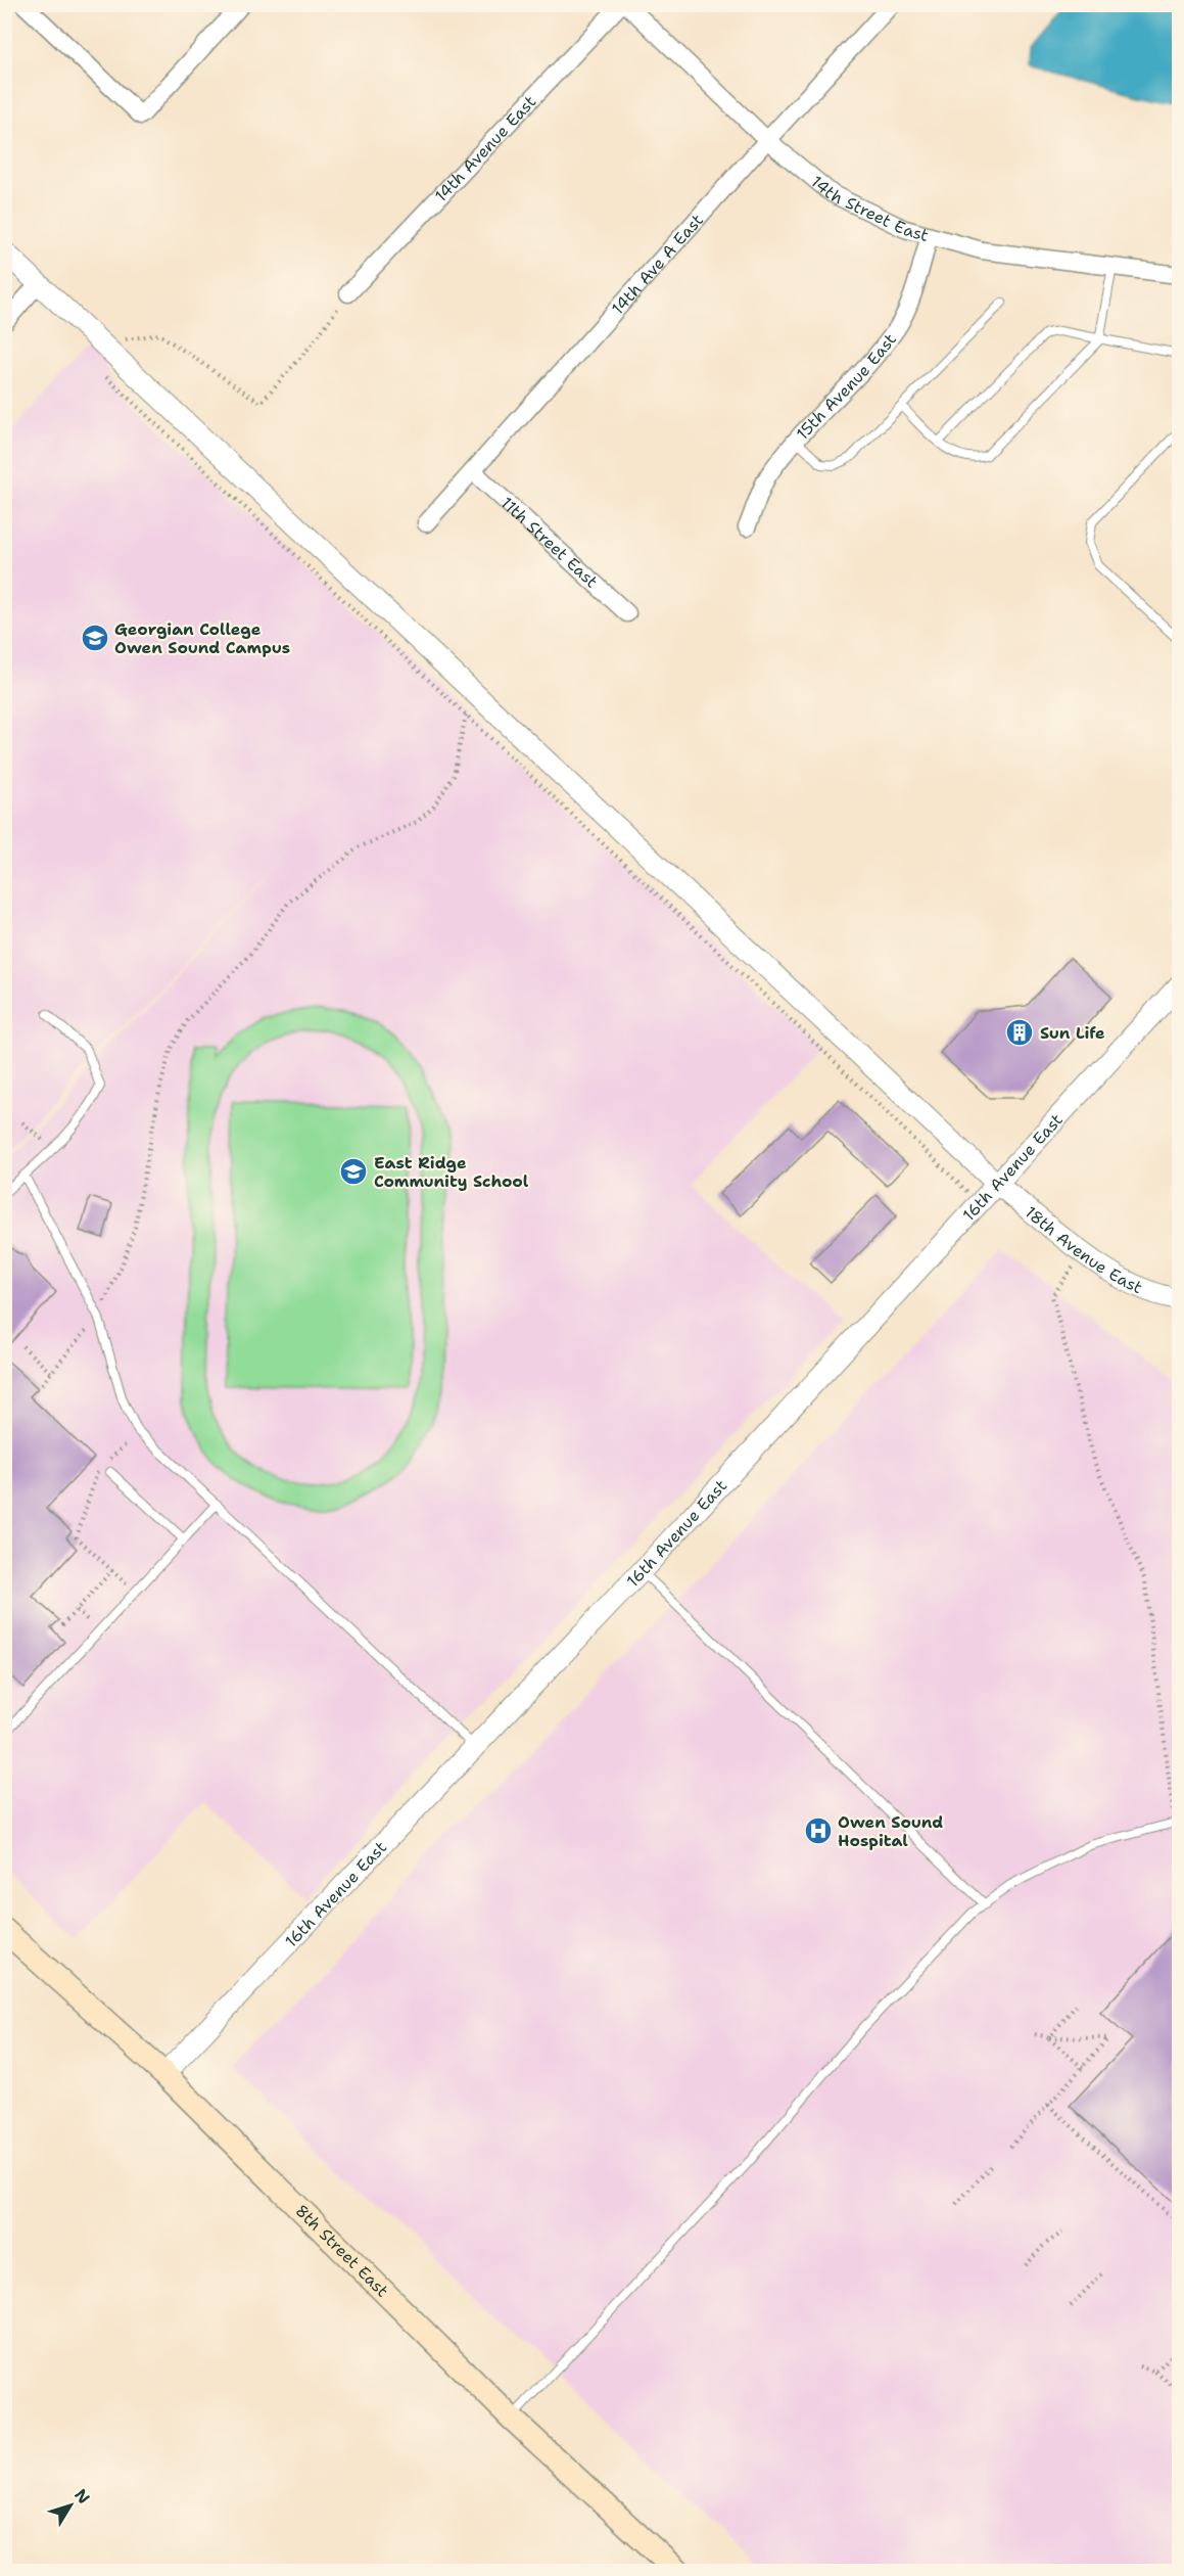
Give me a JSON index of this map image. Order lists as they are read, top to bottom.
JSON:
{
  "streets": {
    "main road": ["8th Street East"],
    "street": [
      "14th Avenue East",
      "14th Street East",
      "14th Ave A East",
      "15th Avenue East",
      "11th Street East",
      "16th Avenue East",
      "18th Avenue East"
    ]
  },
  "crossings": [
    ["14th Street East", "14th Ave A East"],
    ["14th Street East", "15th Avenue East"],
    ["14th Ave A East", "11th Street East"],
    ["16th Avenue East", "18th Avenue East"],
    ["16th Avenue East", "8th Street East"]
  ],
  "places": {
    "school or university": ["Georgian College Owen Sound Campus", "East Ridge Community School"],
    "building": ["Sun Life"],
    "hospital": ["Owen Sound Hospital"]
  },
  "north": "top right"
}
